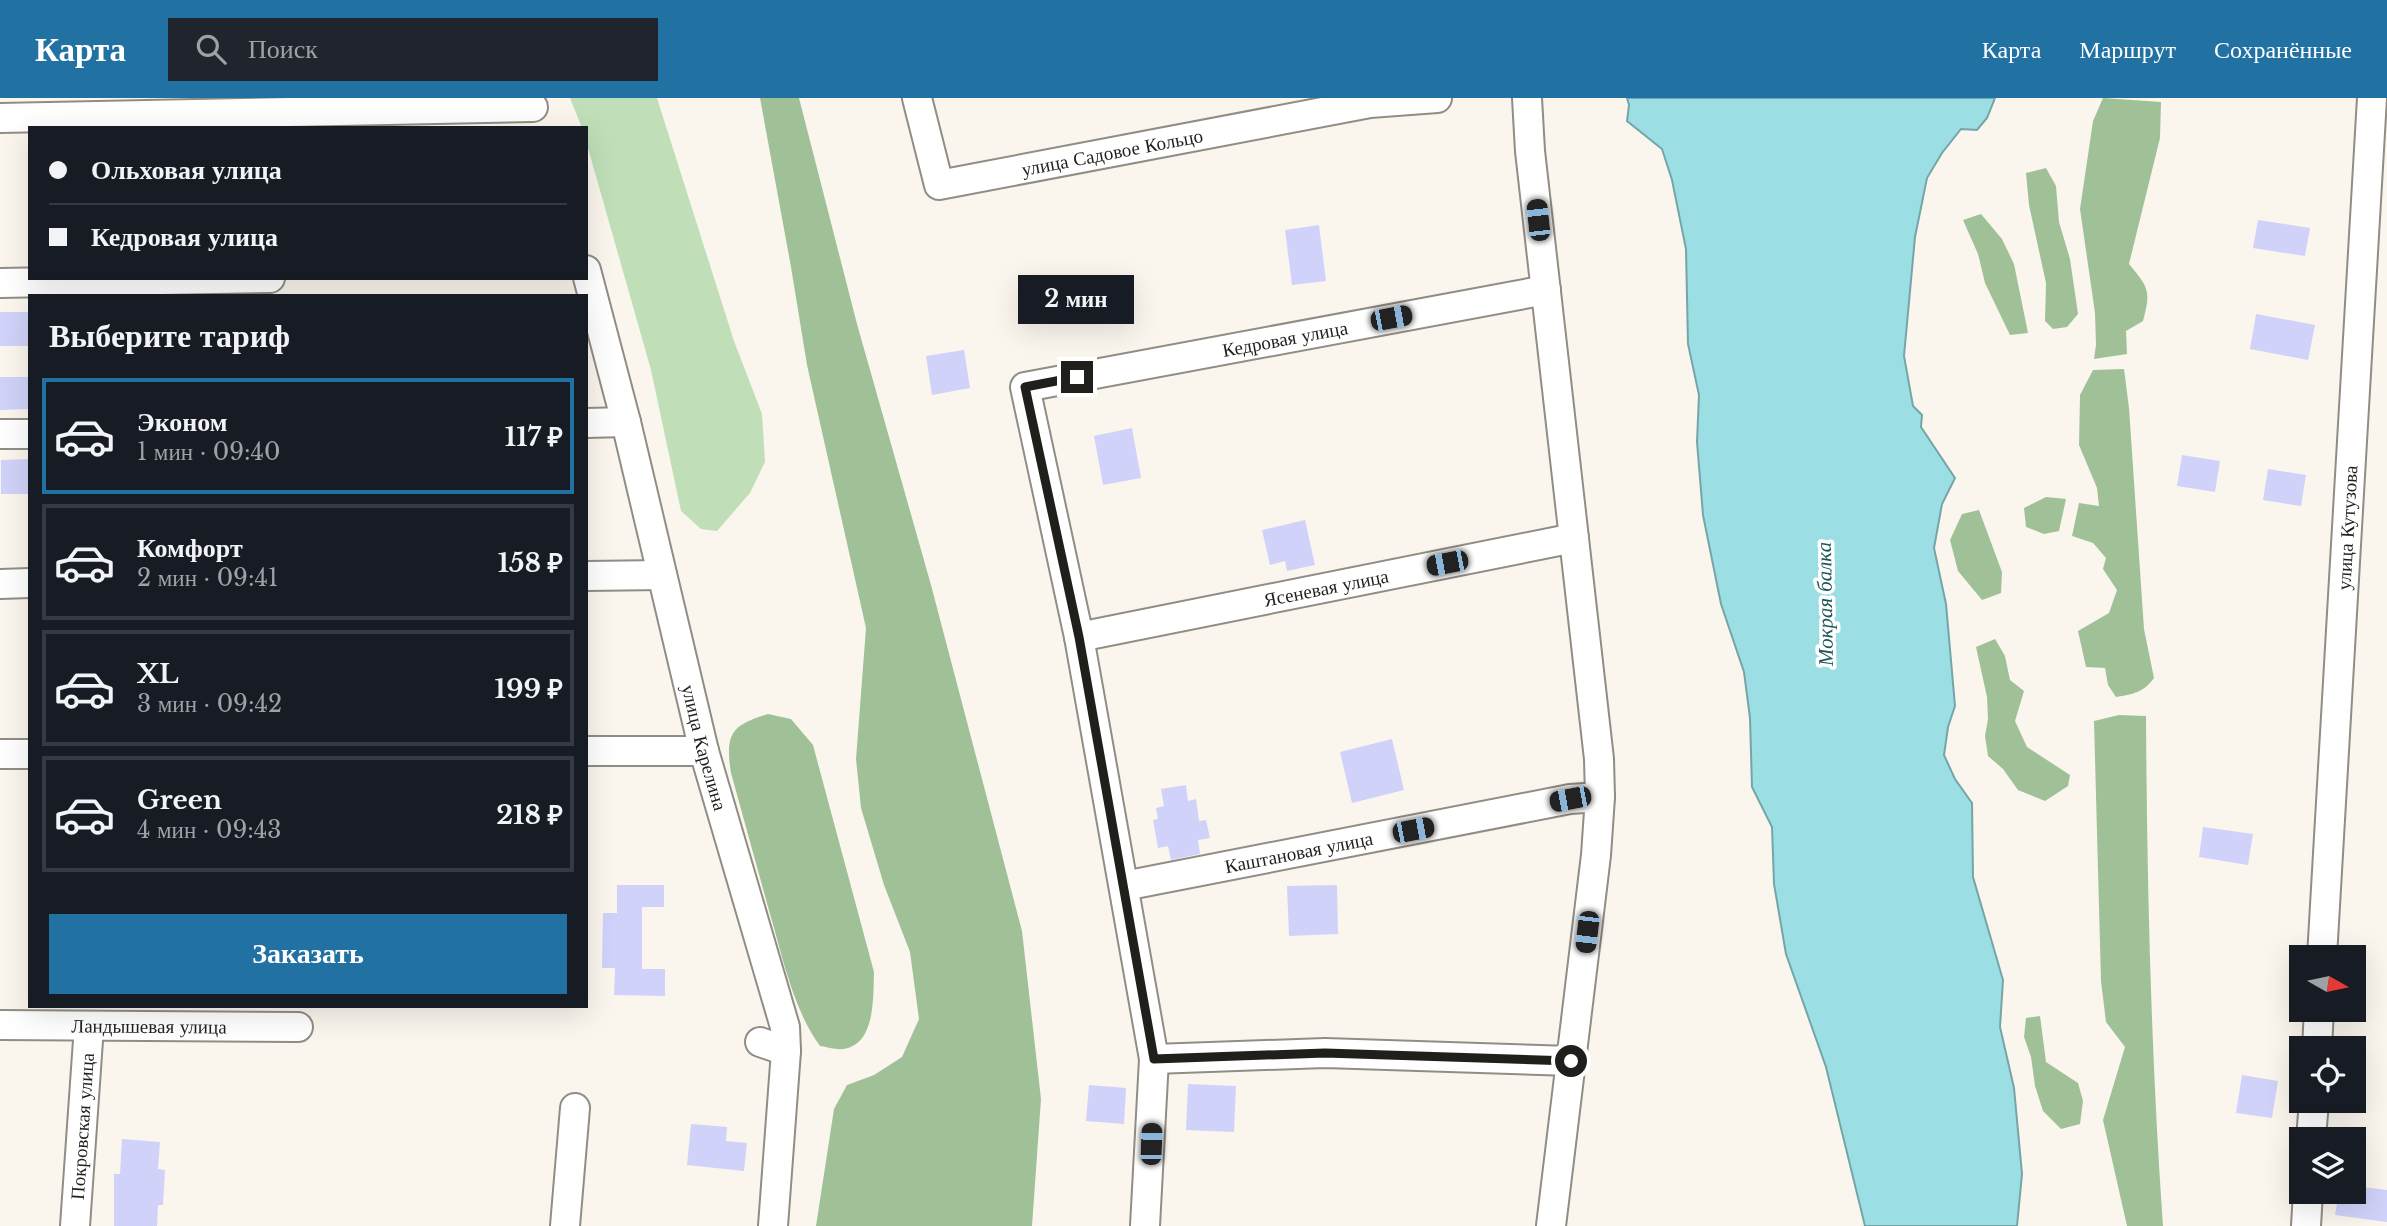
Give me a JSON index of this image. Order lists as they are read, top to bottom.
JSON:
{
  "streets": {
    "street": [
      "улица Садовое Кольцо",
      "Кедровая улица",
      "улица Кутузова",
      "Ясеневая улица",
      "улица Карелина",
      "Каштановая улица",
      "Ландышевая улица",
      "Покровская улица"
    ]
  },
  "crossings": [
    ["Кедровая улица", "Ясеневая улица"],
    ["Ландышевая улица", "Покровская улица"]
  ],
  "water": ["Мокрая балка"],
  "north": "right",
  "page": {
    "header": "Карта",
    "search": "Поиск",
    "nav": ["Карта", "Маршрут", "Сохранённые"],
    "banner": ["Ольховая улица", "Кедровая улица"],
    "bubble": "2 мин",
    "heading": "Выберите тариф",
    "list": [
      {
        "name": "Эконом",
        "note": "1 мин · 09:40",
        "value": "117 ₽"
      },
      {
        "name": "Комфорт",
        "note": "2 мин · 09:41",
        "value": "158 ₽"
      },
      {
        "name": "XL",
        "note": "3 мин · 09:42",
        "value": "199 ₽"
      },
      {
        "name": "Green",
        "note": "4 мин · 09:43",
        "value": "218 ₽"
      }
    ],
    "buttons": "Заказать"
  }
}
